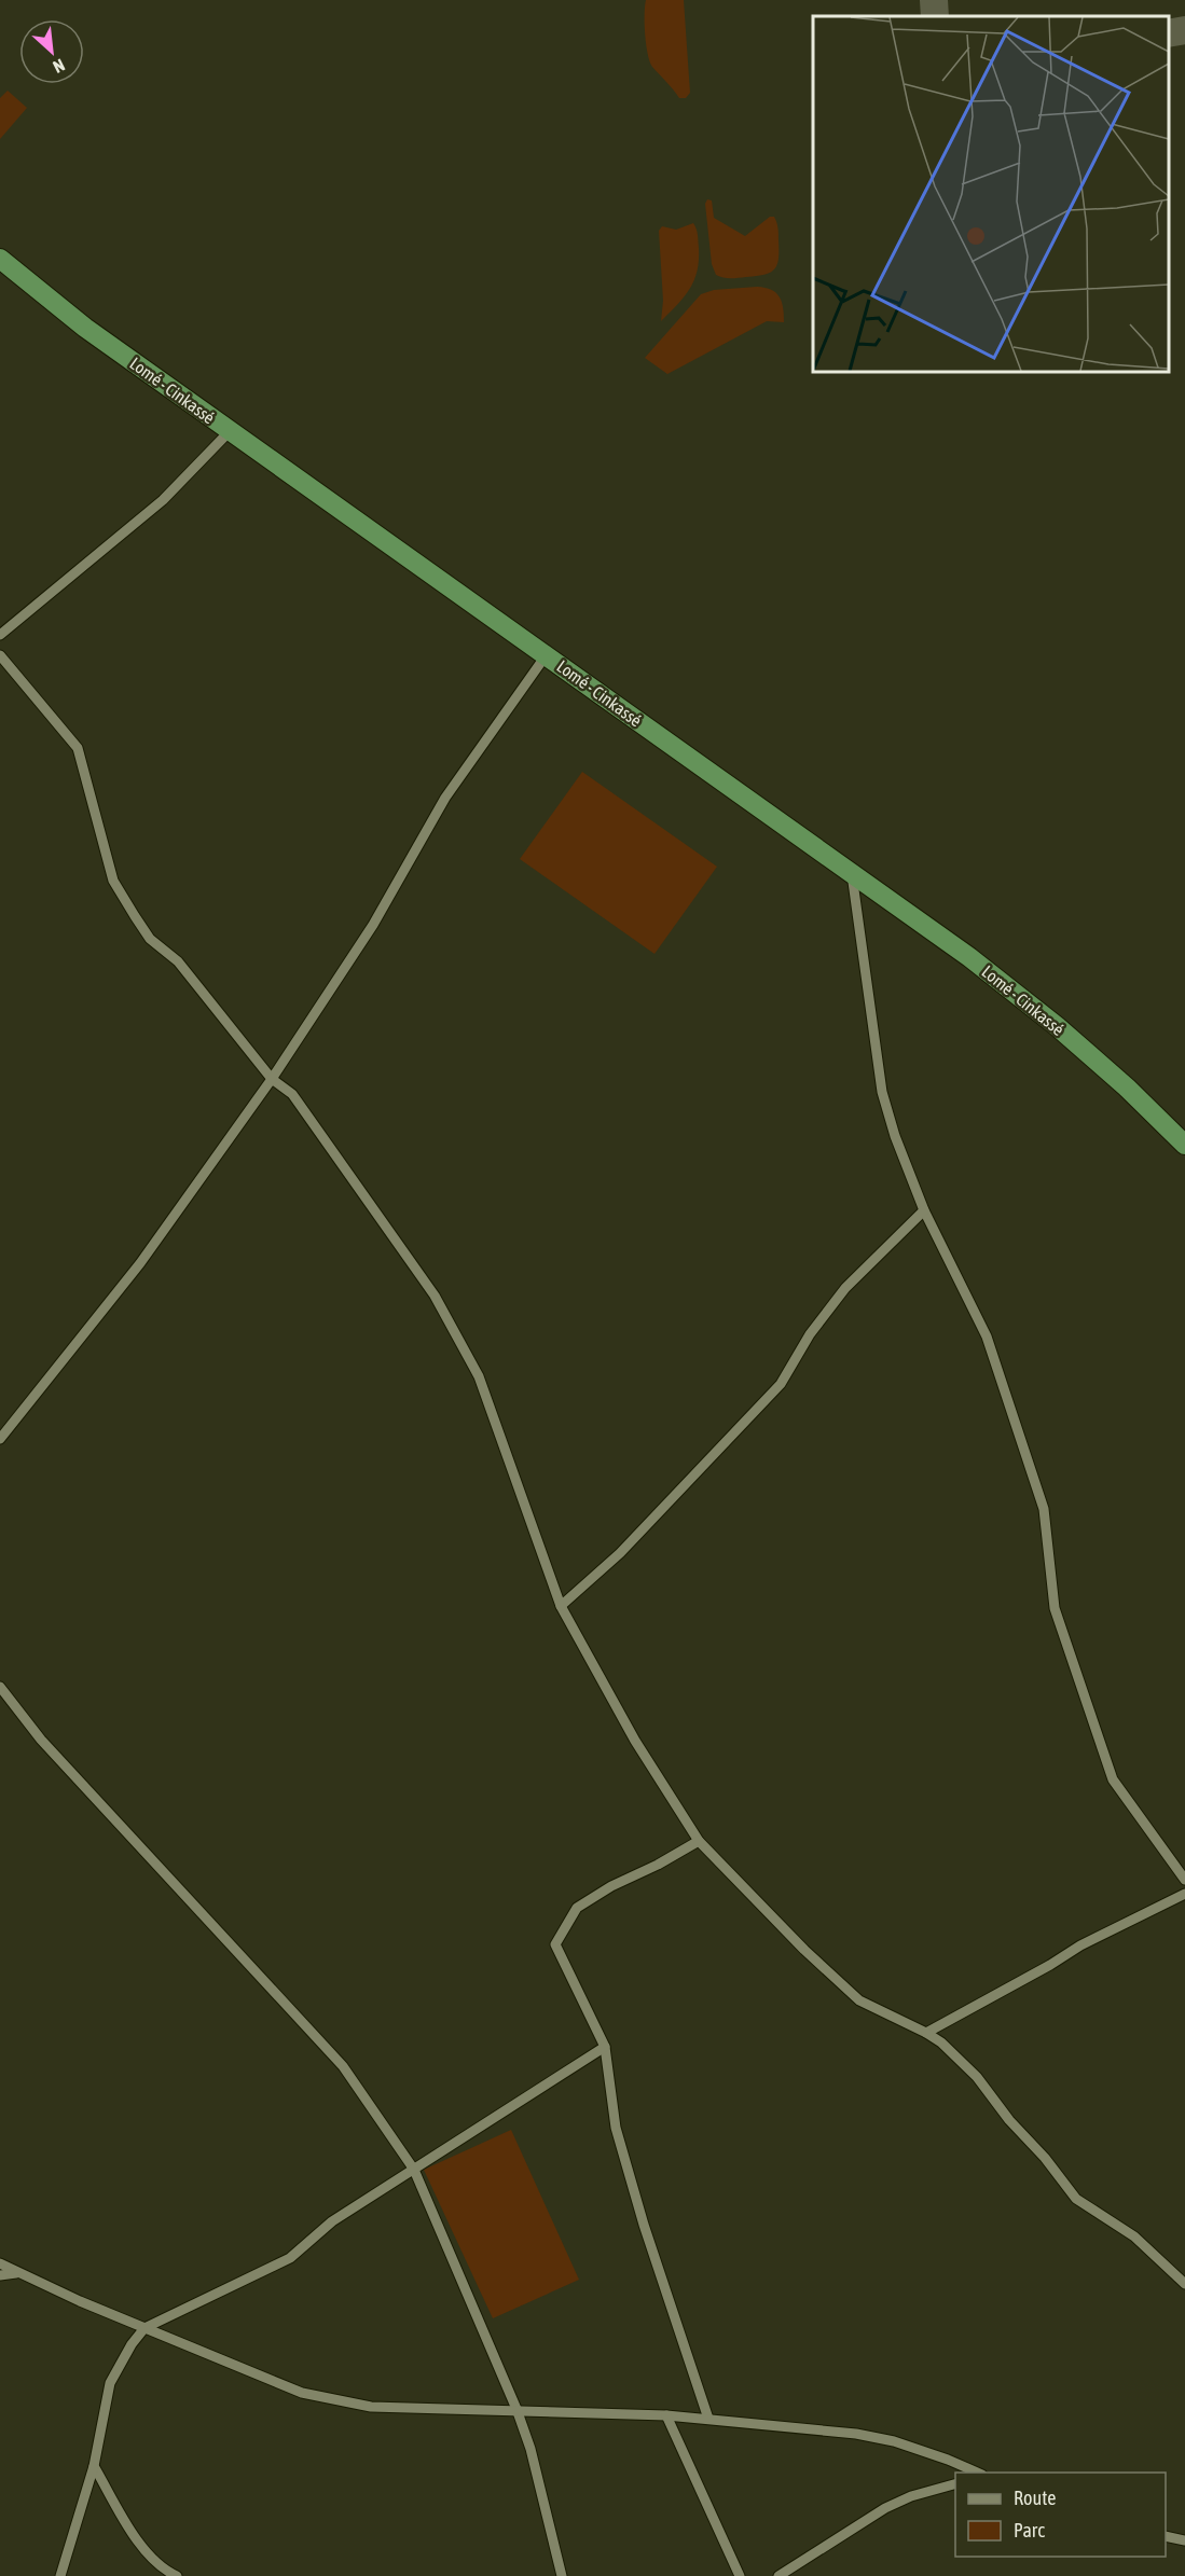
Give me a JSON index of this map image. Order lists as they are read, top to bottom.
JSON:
{
  "streets": {
    "highway": ["Lomé - Cinkassé"]
  },
  "legend": ["Route", "Parc"],
  "north": "bottom right"
}
